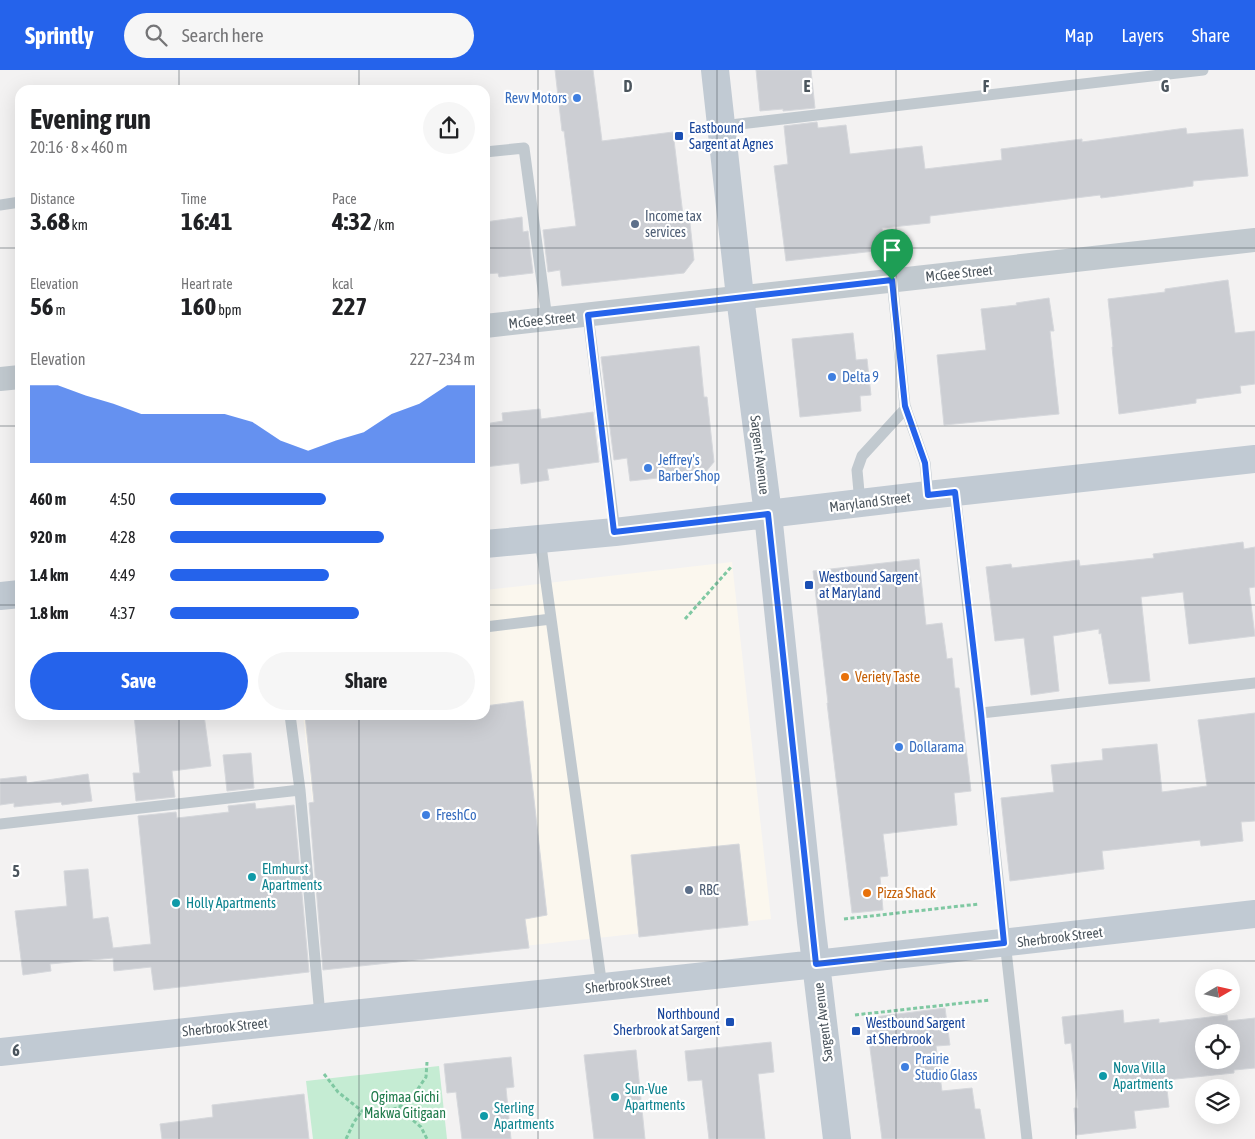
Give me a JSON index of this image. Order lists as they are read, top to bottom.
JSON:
{
  "streets": {
    "main road": ["Sargent Avenue", "Maryland Street", "Sherbrook Street"],
    "street": ["McGee Street"]
  },
  "crossings": [
    ["McGee Street", "Sargent Avenue"],
    ["Sargent Avenue", "Maryland Street"],
    ["Sargent Avenue", "Sherbrook Street"]
  ],
  "parks": ["Ogimaa Gichi Makwa Gitigaan"],
  "places": {
    "other": [
      "Revv Motors",
      "Income tax services",
      "Delta 9",
      "Jeffrey's Barber Shop",
      "Veriety Taste",
      "Dollarama",
      "FreshCo",
      "Elmhurst Apartments",
      "RBC",
      "Pizza Shack",
      "Holly Apartments",
      "Prairie Studio Glass",
      "Nova Villa Apartments",
      "Sun-Vue Apartments",
      "Sterling Apartments"
    ],
    "transit": [
      "Eastbound Sargent at Agnes",
      "Westbound Sargent at Maryland",
      "Northbound Sherbrook at Sargent",
      "Westbound Sargent at Sherbrook"
    ]
  },
  "north": "right",
  "page": {
    "header": "Sprintly",
    "search": "Search here",
    "nav": ["Map", "Layers", "Share"],
    "heading": ["Evening run", "20:16 · 8 × 460 m"],
    "stats": [
      ["Distance", "3.68 km"],
      ["Time", "16:41"],
      ["Pace", "4:32 /km"],
      ["Elevation", "56 m"],
      ["Heart rate", "160 bpm"],
      ["kcal", "227"]
    ],
    "chart": ["Elevation", "227–234 m"],
    "list": [
      {
        "name": "460 m",
        "note": "4:50"
      },
      {
        "name": "920 m",
        "note": "4:28"
      },
      {
        "name": "1.4 km",
        "note": "4:49"
      },
      {
        "name": "1.8 km",
        "note": "4:37"
      }
    ],
    "buttons": ["Save", "Share"]
  },
  "grid": {
    "columns": [
      "D",
      "E",
      "F",
      "G"
    ],
    "rows": ["5", "6"]
  }
}
